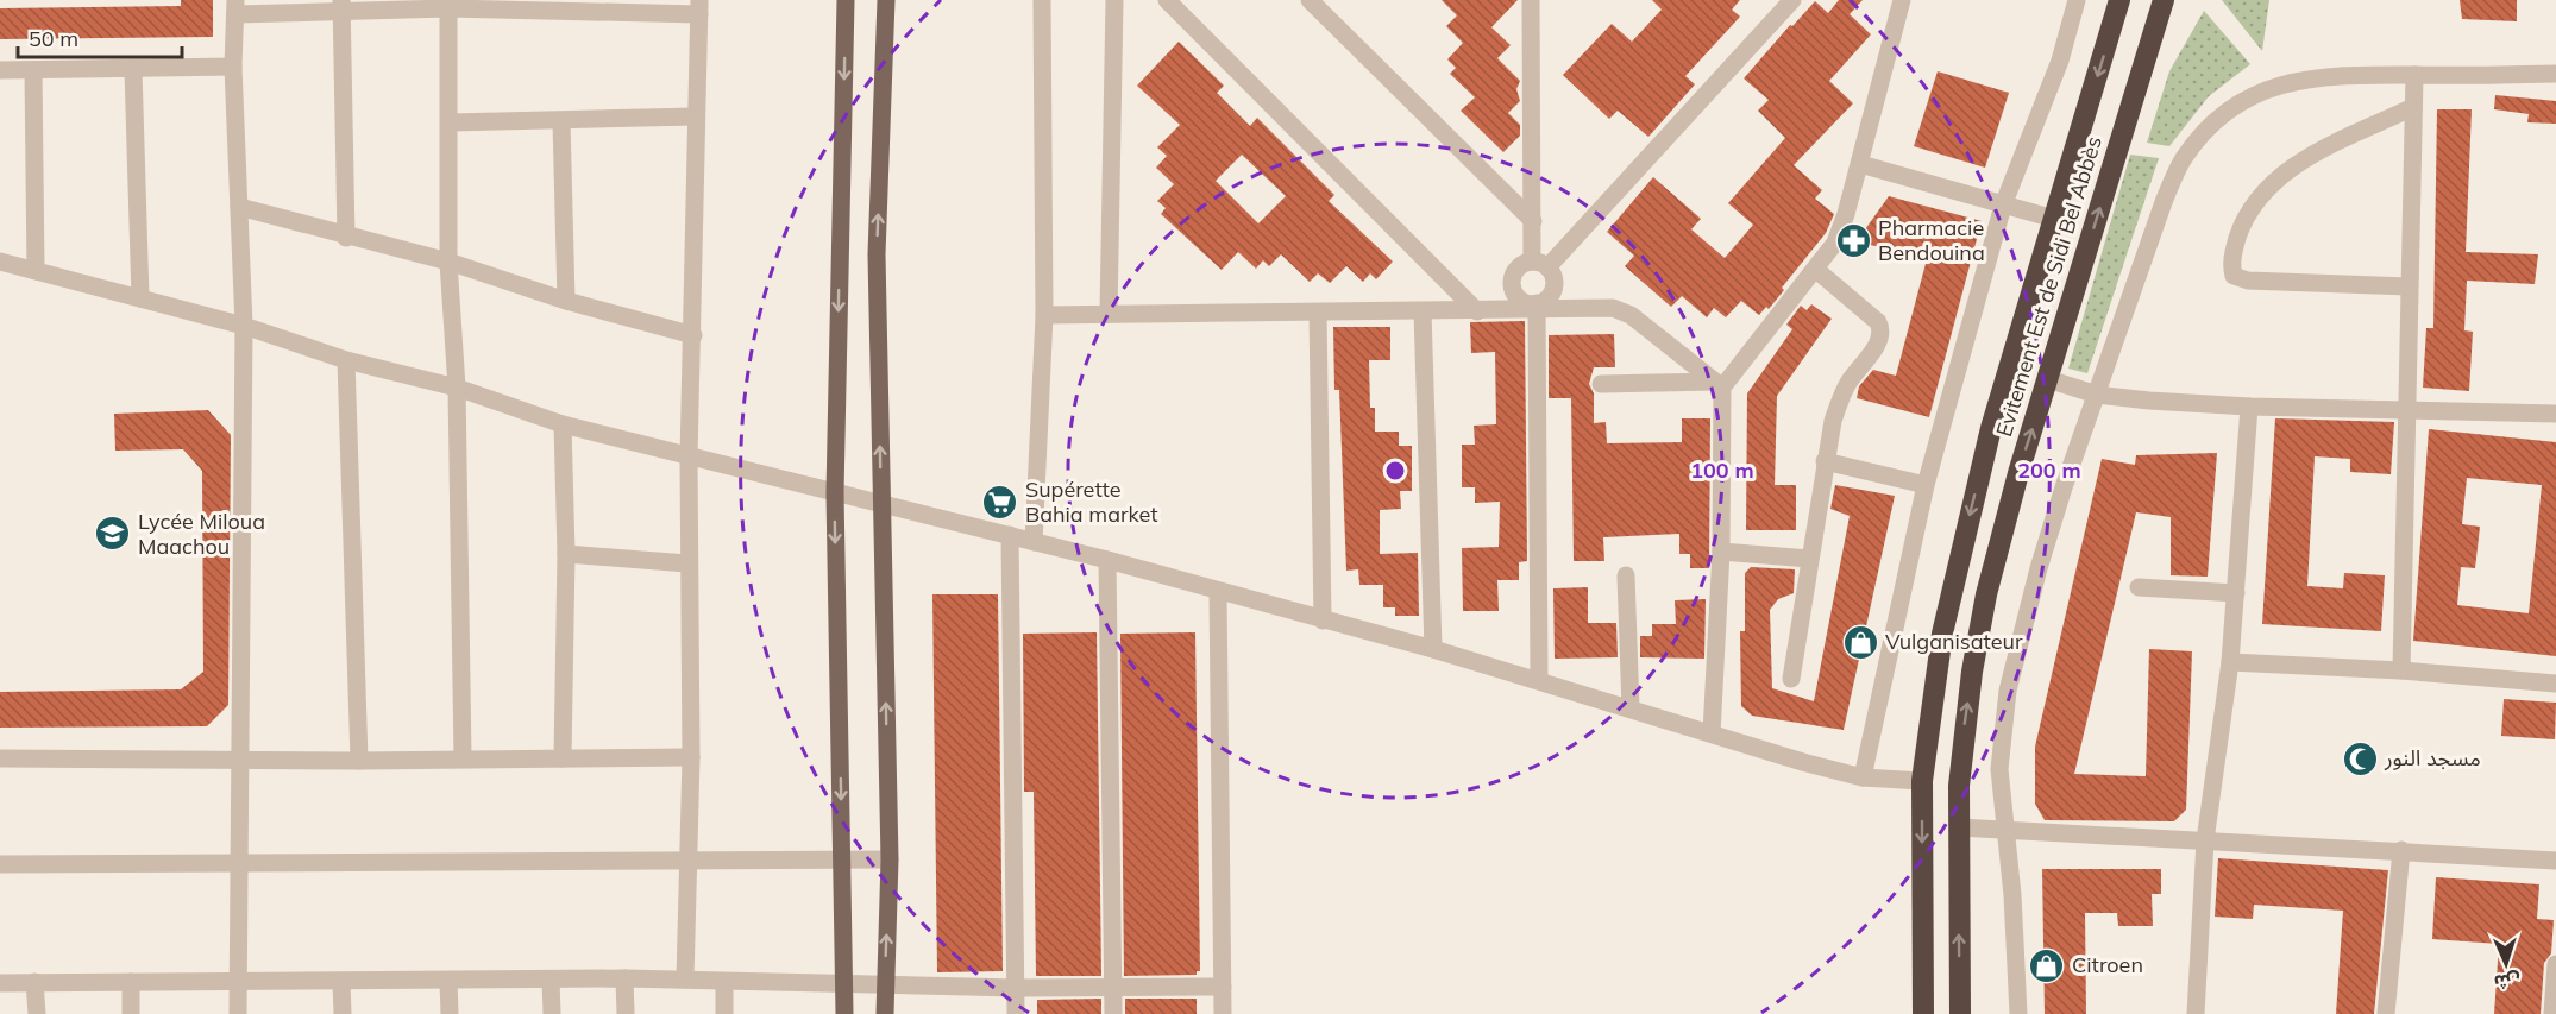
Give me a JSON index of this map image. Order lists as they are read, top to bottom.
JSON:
{
  "streets": {
    "highway": ["Evitement Est de Sidi Bel Abbès"]
  },
  "places": {
    "pharmacy": ["Pharmacie Bendouina"],
    "supermarket": ["Supérette Bahia market"],
    "school or university": ["Lycée Miloua Maachou"],
    "shop": ["Vulganisateur", "Citroen"],
    "mosque": ["مسجد النور"]
  },
  "scale_bar": "50 m",
  "north": "bottom",
  "rings": ["100 m", "200 m"]
}
